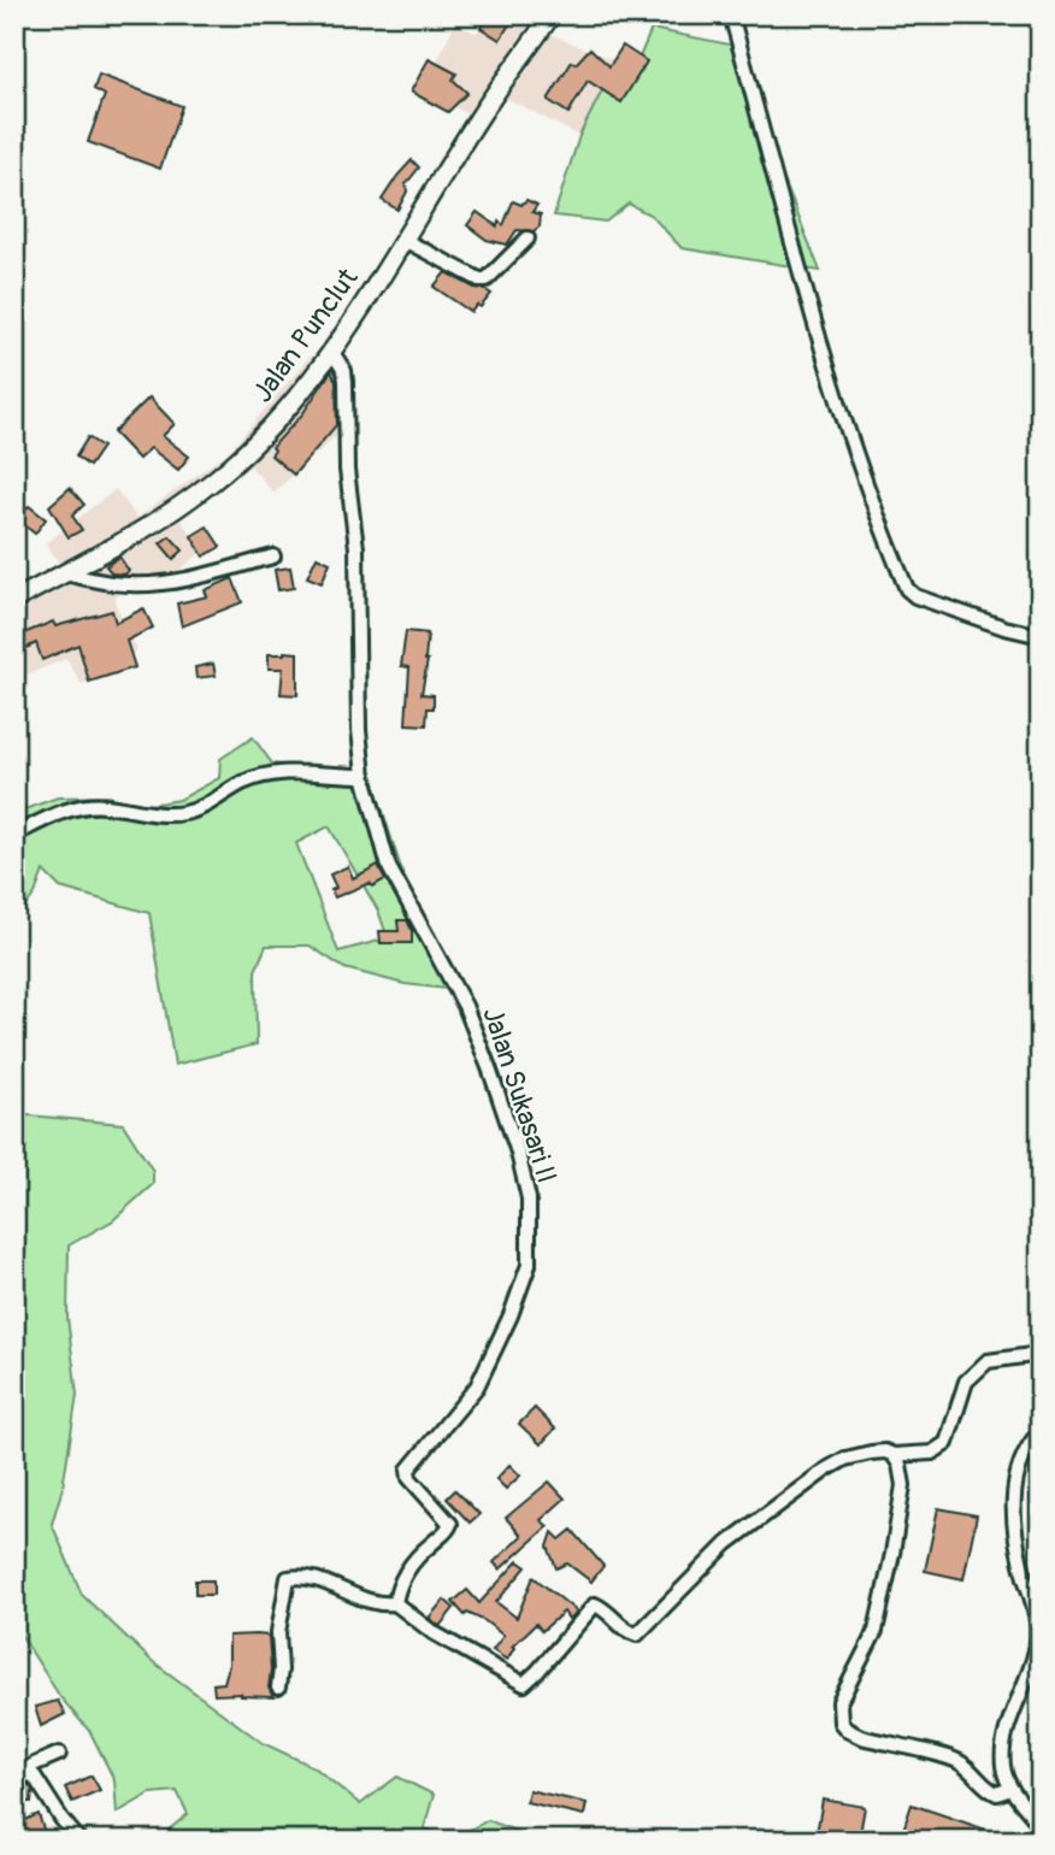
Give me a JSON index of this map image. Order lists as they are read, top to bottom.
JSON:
{
  "streets": {
    "main road": ["Jalan Punclut"],
    "street": ["Jalan Sukasari II"]
  },
  "crossings": [
    ["Jalan Punclut", "Jalan Sukasari II"]
  ]
}
